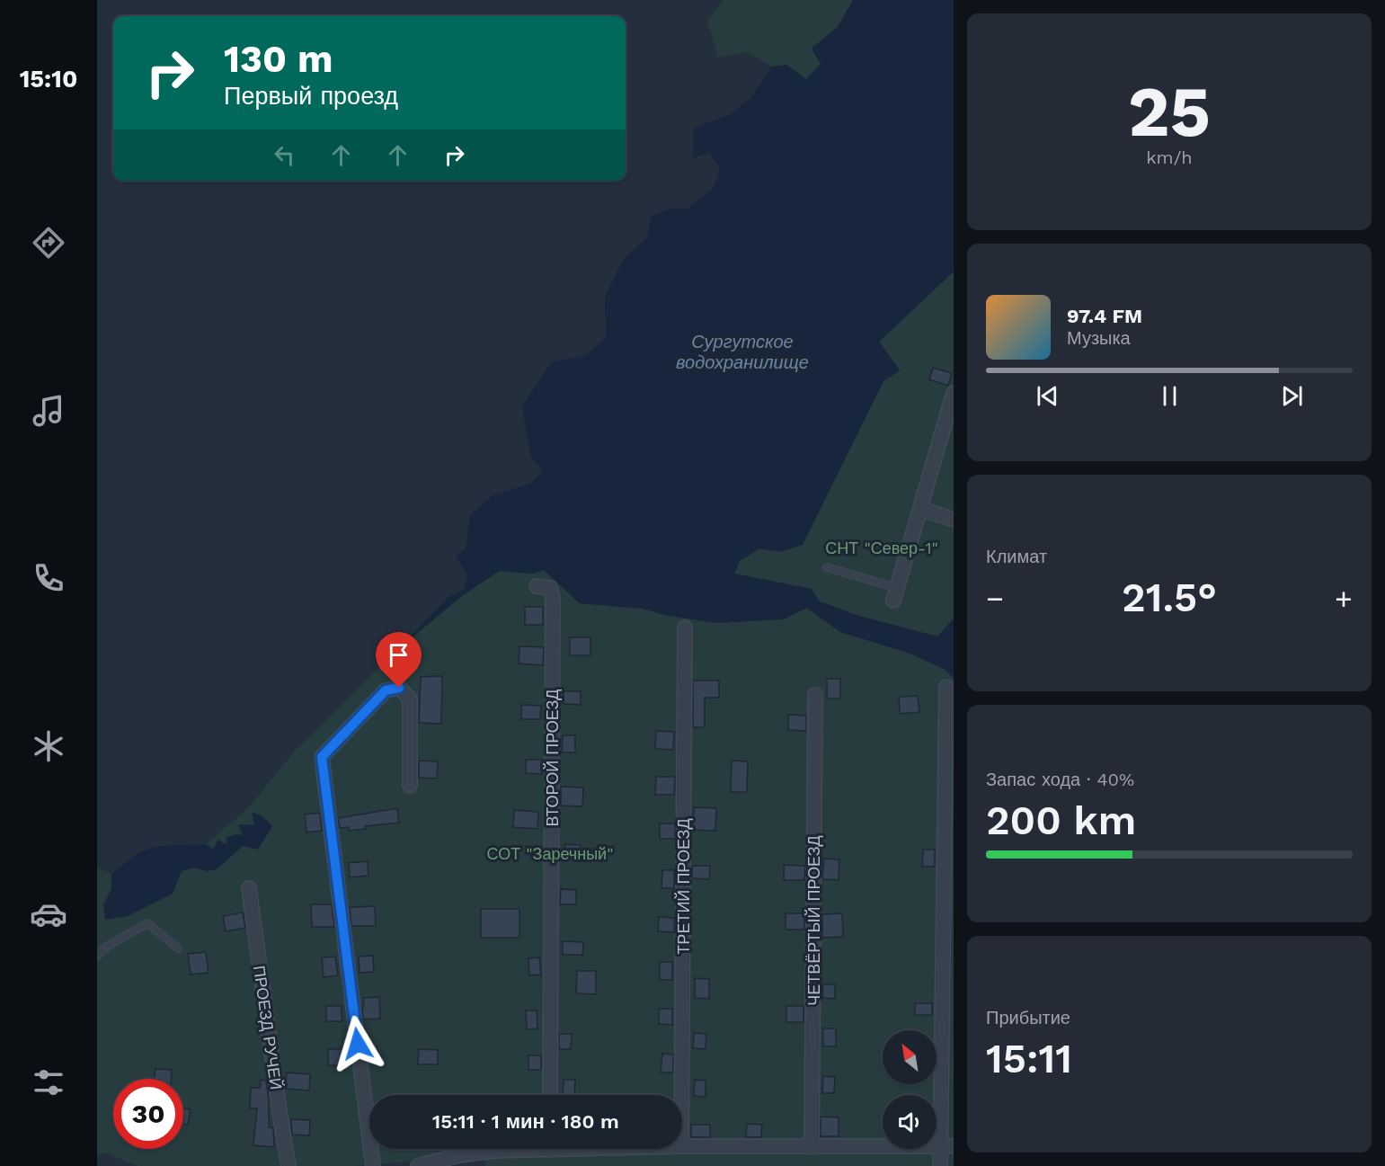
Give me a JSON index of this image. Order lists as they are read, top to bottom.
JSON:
{
  "streets": {
    "street": [
      "ВТОРОЙ ПРОЕЗД",
      "ТРЕТИЙ ПРОЕЗД",
      "ЧЕТВЁРТЫЙ ПРОЕЗД",
      "ПРОЕЗД РУЧЕЙ"
    ]
  },
  "water": ["Сургутское водохранилище"],
  "parks": ["СНТ \"Север-1\"", "СОТ \"Заречный\""],
  "north": "top left",
  "page": {
    "tabs": "15:10",
    "tile": [
      ["25", "km/h"],
      "Климат",
      ["Запас хода · 40%", "200 km"],
      ["Прибытие", "15:11"]
    ],
    "turn": ["130 m", "Первый проезд"],
    "song": ["97.4 FM", "Музыка"],
    "heat": ["−", "21.5°", "+"],
    "limit": "30",
    "trip": "15:11 · 1 мин · 180 m"
  }
}
